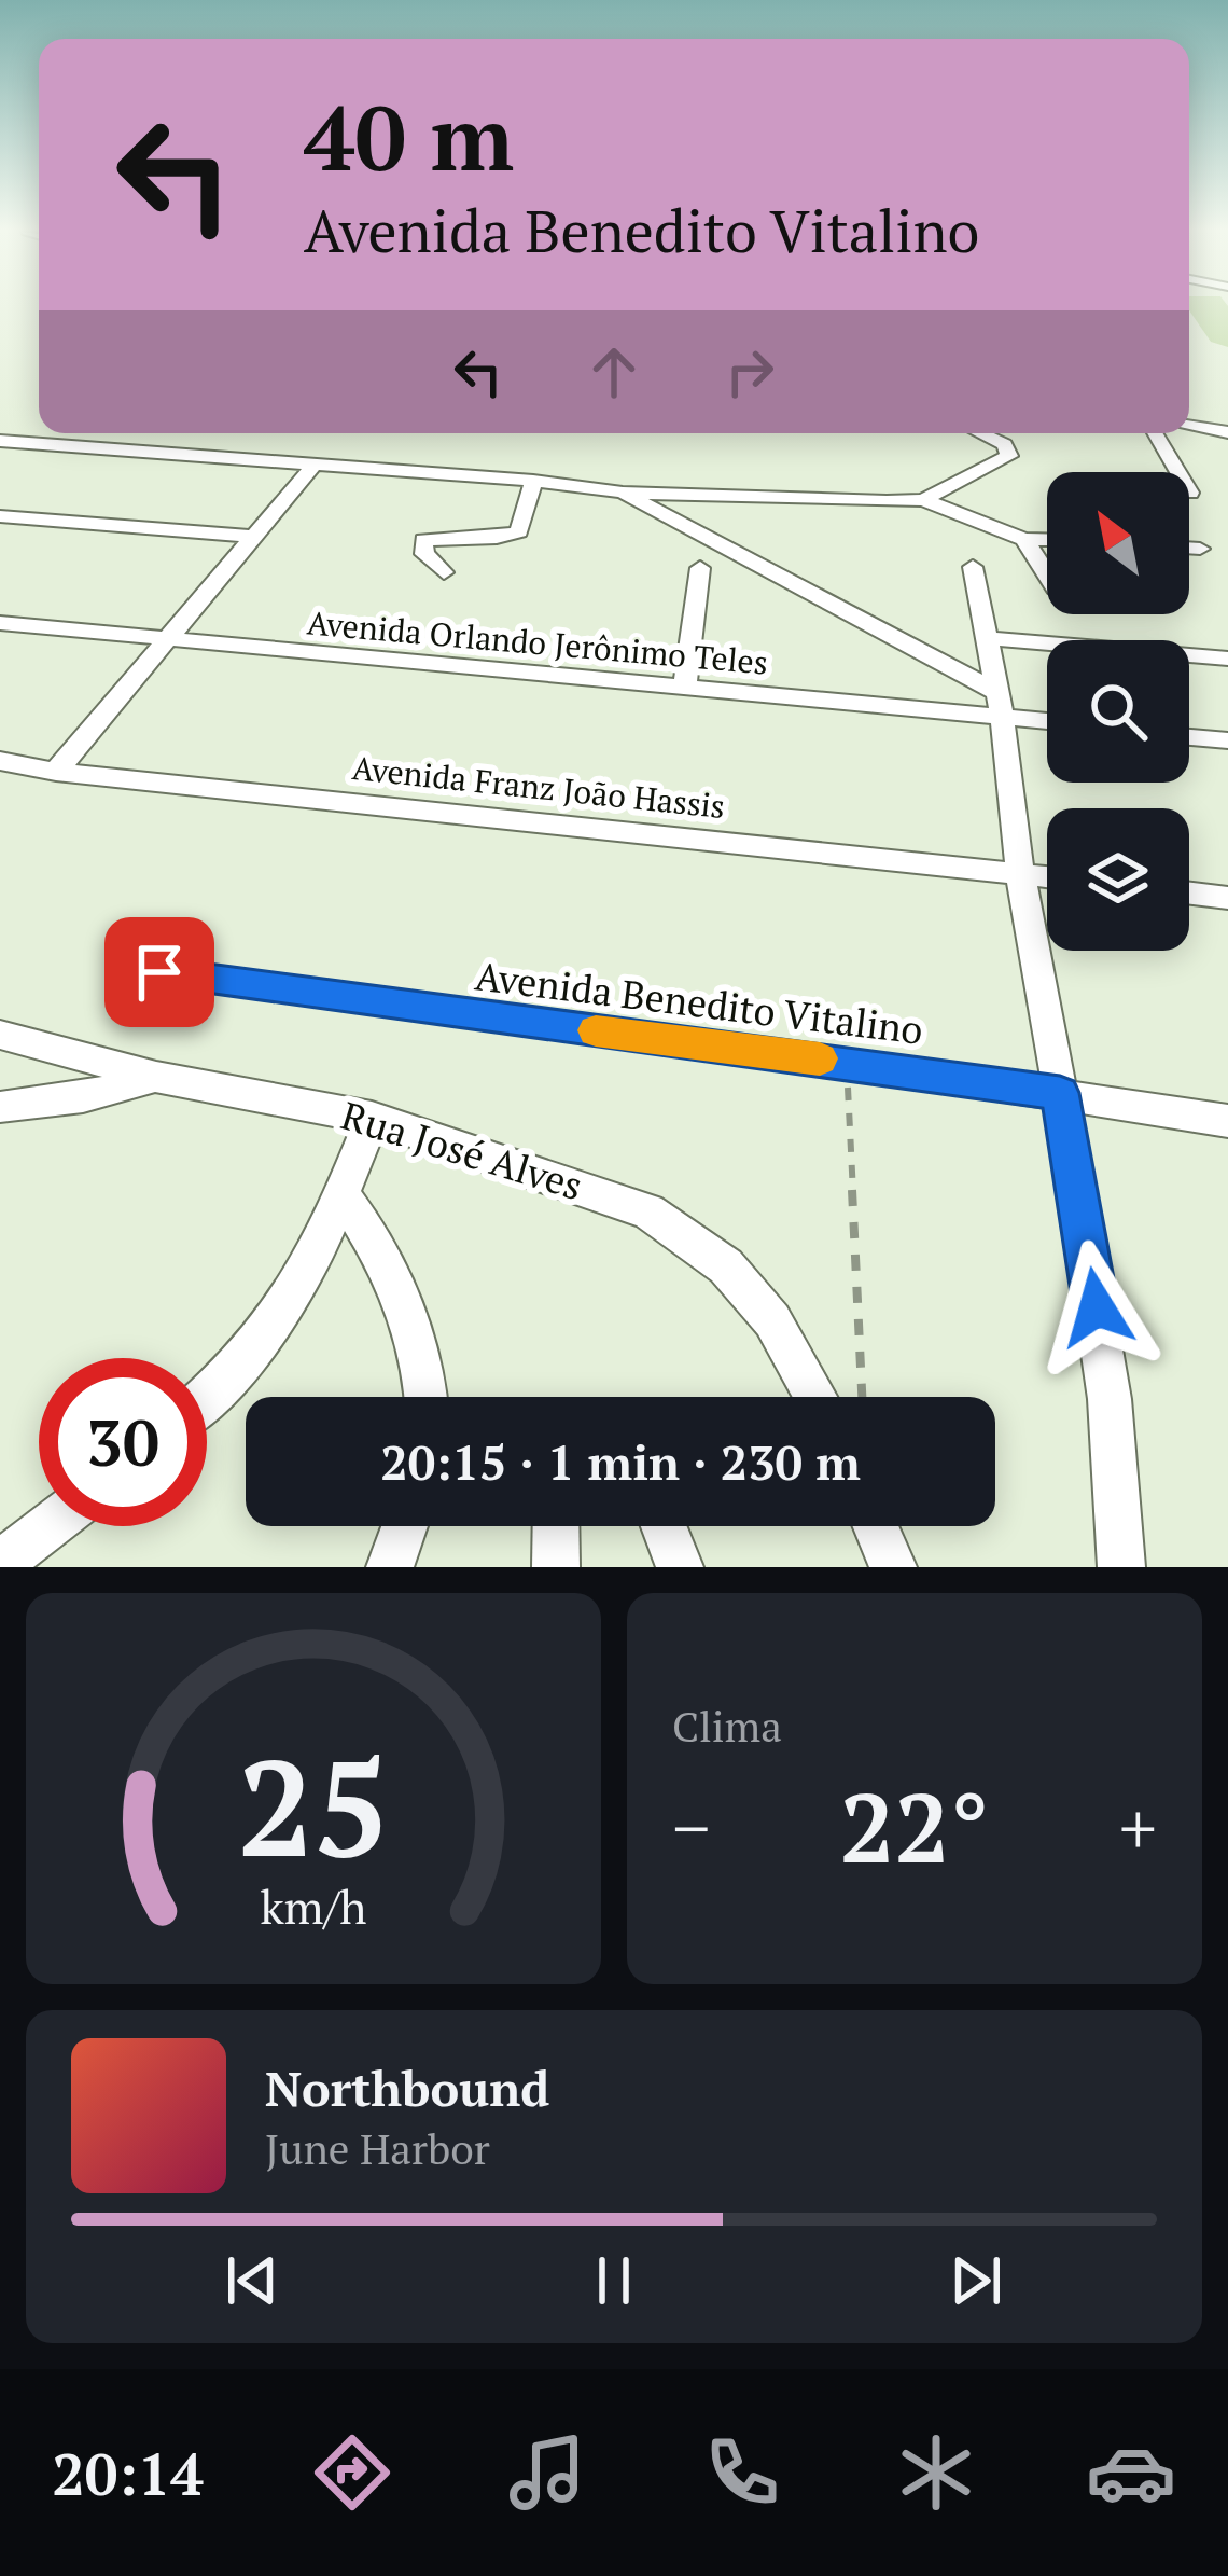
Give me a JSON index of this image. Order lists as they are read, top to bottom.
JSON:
{
  "streets": {
    "street": [
      "Avenida Orlando Jerônimo Teles",
      "Avenida Franz João Hassis",
      "Avenida Benedito Vitalino",
      "Rua José Alves"
    ]
  },
  "north": "top left",
  "page": {
    "turn": ["40 m", "Avenida Benedito Vitalino"],
    "limit": "30",
    "trip": "20:15 · 1 min · 230 m",
    "tile": "Clima",
    "heat": ["−", "22°", "+"],
    "song": ["Northbound", "June Harbor"],
    "tabs": "20:14",
    "gauge": ["25", "km/h"]
  }
}
